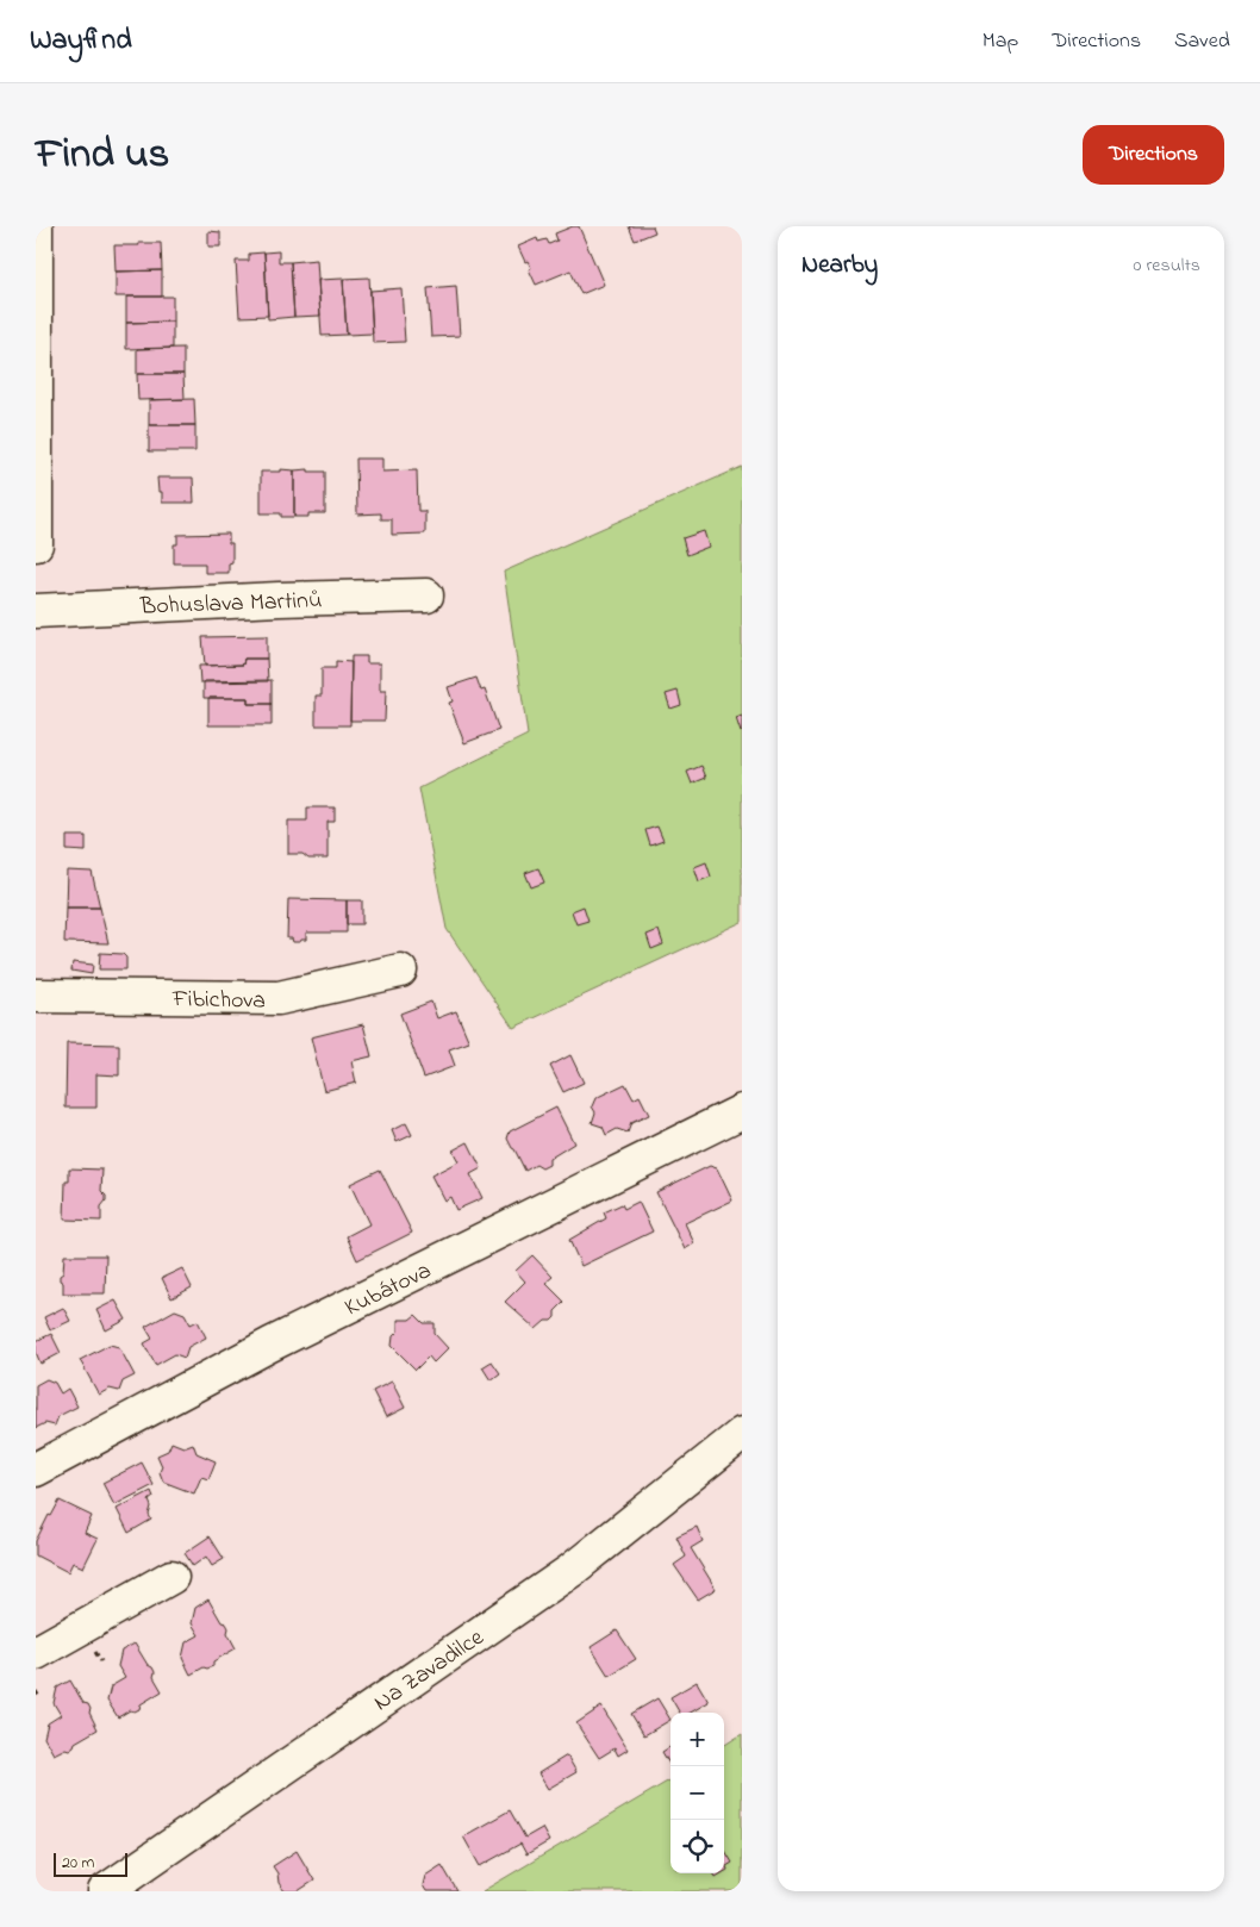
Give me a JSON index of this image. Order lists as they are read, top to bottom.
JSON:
{
  "streets": {
    "street": [
      "Bohuslava Martinů",
      "Fibichova",
      "Kubátova",
      "Na Zavadilce"
    ]
  },
  "scale_bar": "20 m",
  "page": {
    "header": "Wayfind",
    "nav": ["Map", "Directions", "Saved"],
    "title": "Find us",
    "buttons": "Directions",
    "heading": ["Nearby", "0 results"],
    "map_buttons": ["+", "−"],
    "scale": "20 m"
  }
}
